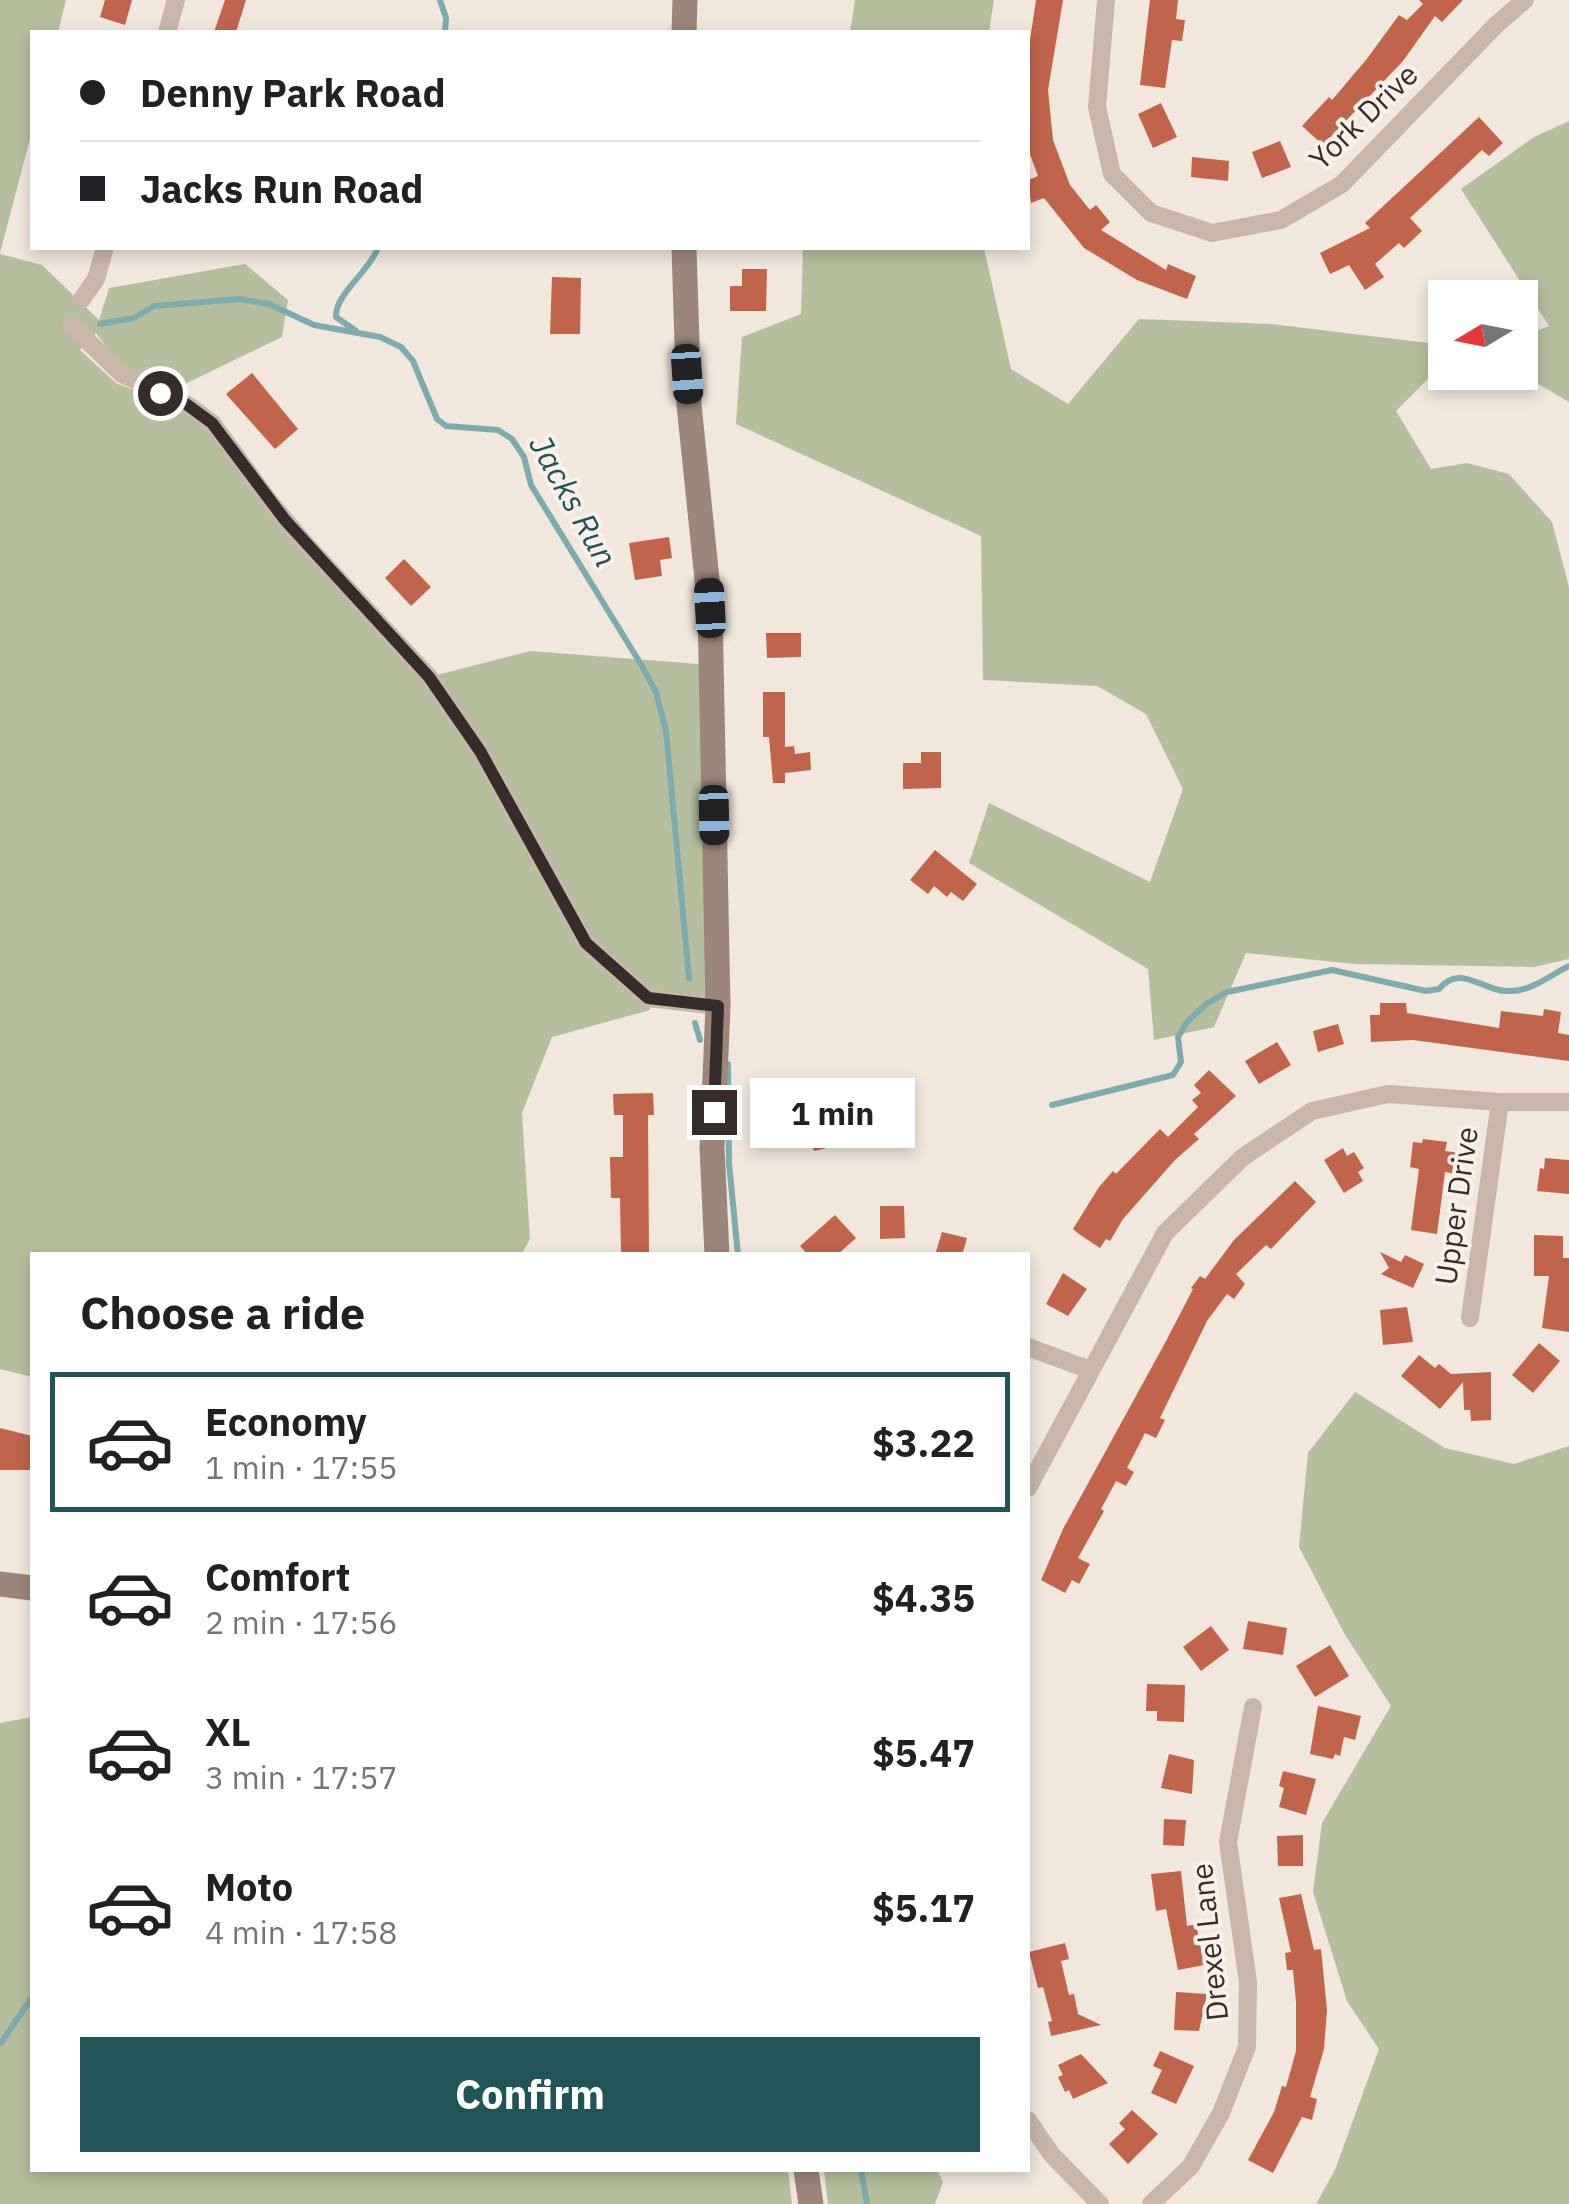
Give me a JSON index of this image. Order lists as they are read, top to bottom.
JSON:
{
  "streets": {
    "street": ["York Drive", "Upper Drive", "Drexel Lane"]
  },
  "water": ["Jacks Run"],
  "north": "left",
  "page": {
    "banner": ["Denny Park Road", "Jacks Run Road"],
    "bubble": "1 min",
    "heading": "Choose a ride",
    "list": [
      {
        "name": "Economy",
        "note": "1 min · 17:55",
        "value": "$3.22"
      },
      {
        "name": "Comfort",
        "note": "2 min · 17:56",
        "value": "$4.35"
      },
      {
        "name": "XL",
        "note": "3 min · 17:57",
        "value": "$5.47"
      },
      {
        "name": "Moto",
        "note": "4 min · 17:58",
        "value": "$5.17"
      }
    ],
    "buttons": "Confirm"
  }
}
